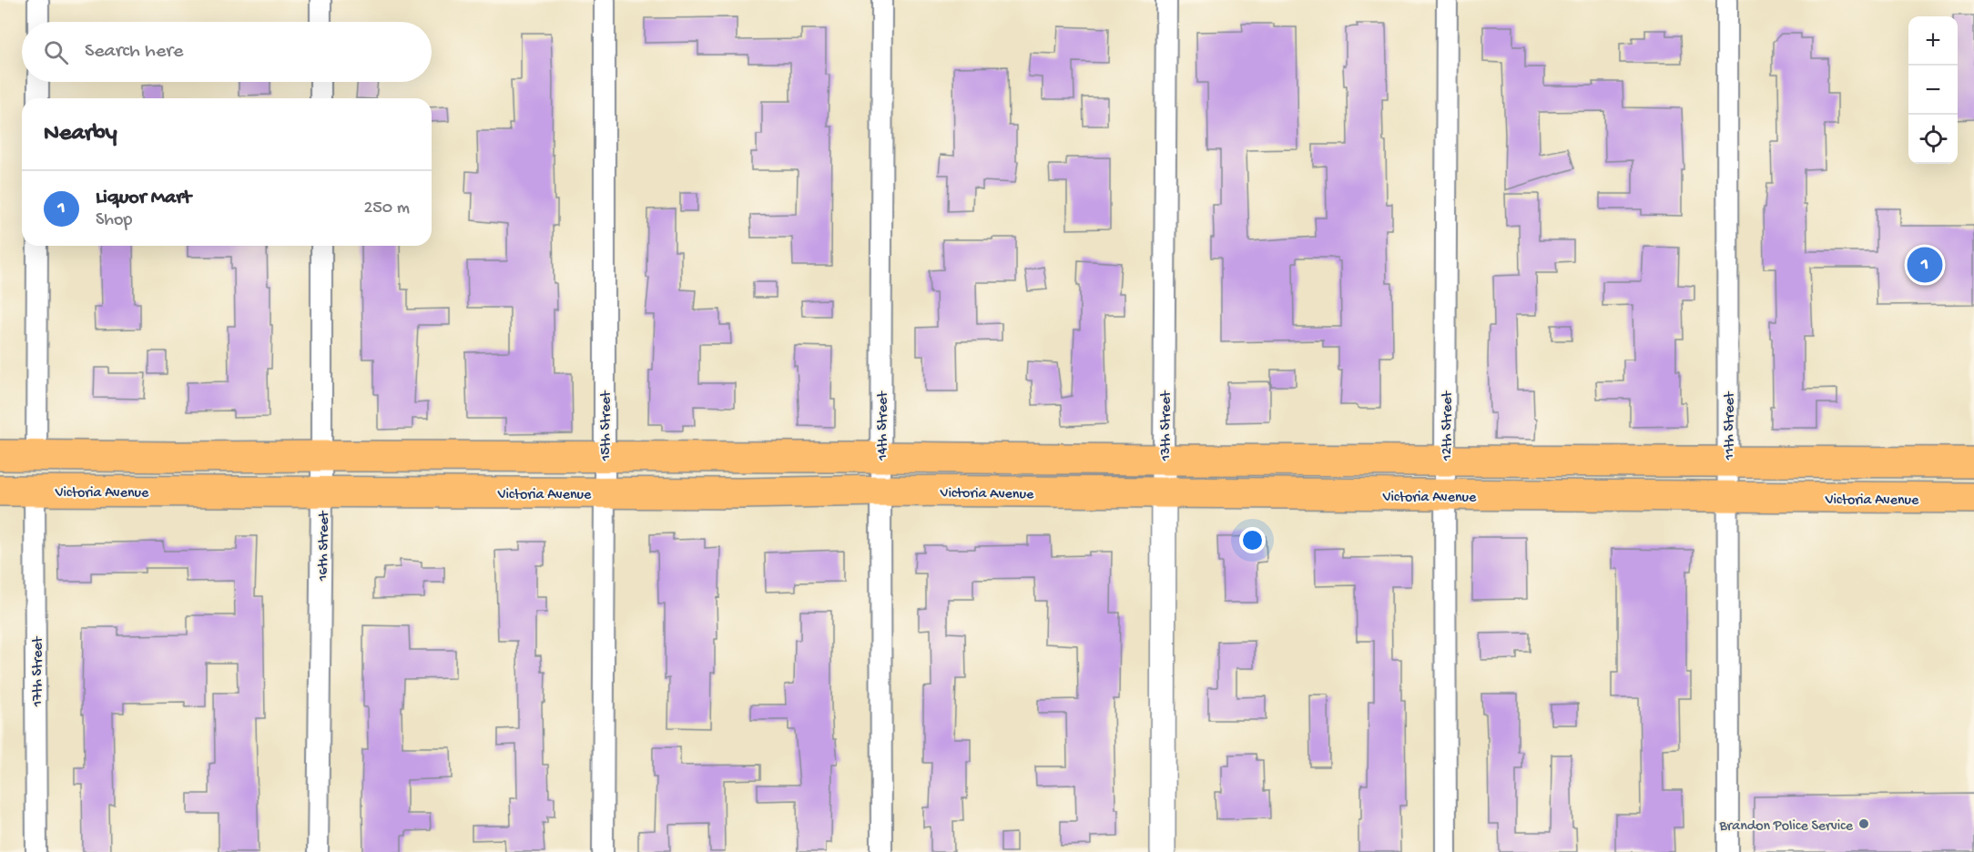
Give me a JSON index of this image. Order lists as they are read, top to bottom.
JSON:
{
  "streets": {
    "main road": ["Victoria Avenue"],
    "street": [
      "15th Street",
      "14th Street",
      "13th Street",
      "12th Street",
      "11th Street",
      "16th Street",
      "17th Street"
    ]
  },
  "crossings": [
    ["15th Street", "Victoria Avenue"],
    ["14th Street", "Victoria Avenue"],
    ["13th Street", "Victoria Avenue"],
    ["12th Street", "Victoria Avenue"],
    ["11th Street", "Victoria Avenue"],
    ["Victoria Avenue", "16th Street"],
    ["Victoria Avenue", "17th Street"]
  ],
  "places": ["Brandon Police Service"],
  "page": {
    "map_buttons": ["+", "−"],
    "search": "Search here",
    "heading": "Nearby",
    "list": [
      {
        "mark": "1",
        "name": "Liquor Mart",
        "note": "Shop",
        "value": "250 m"
      }
    ],
    "pins": "1"
  }
}
